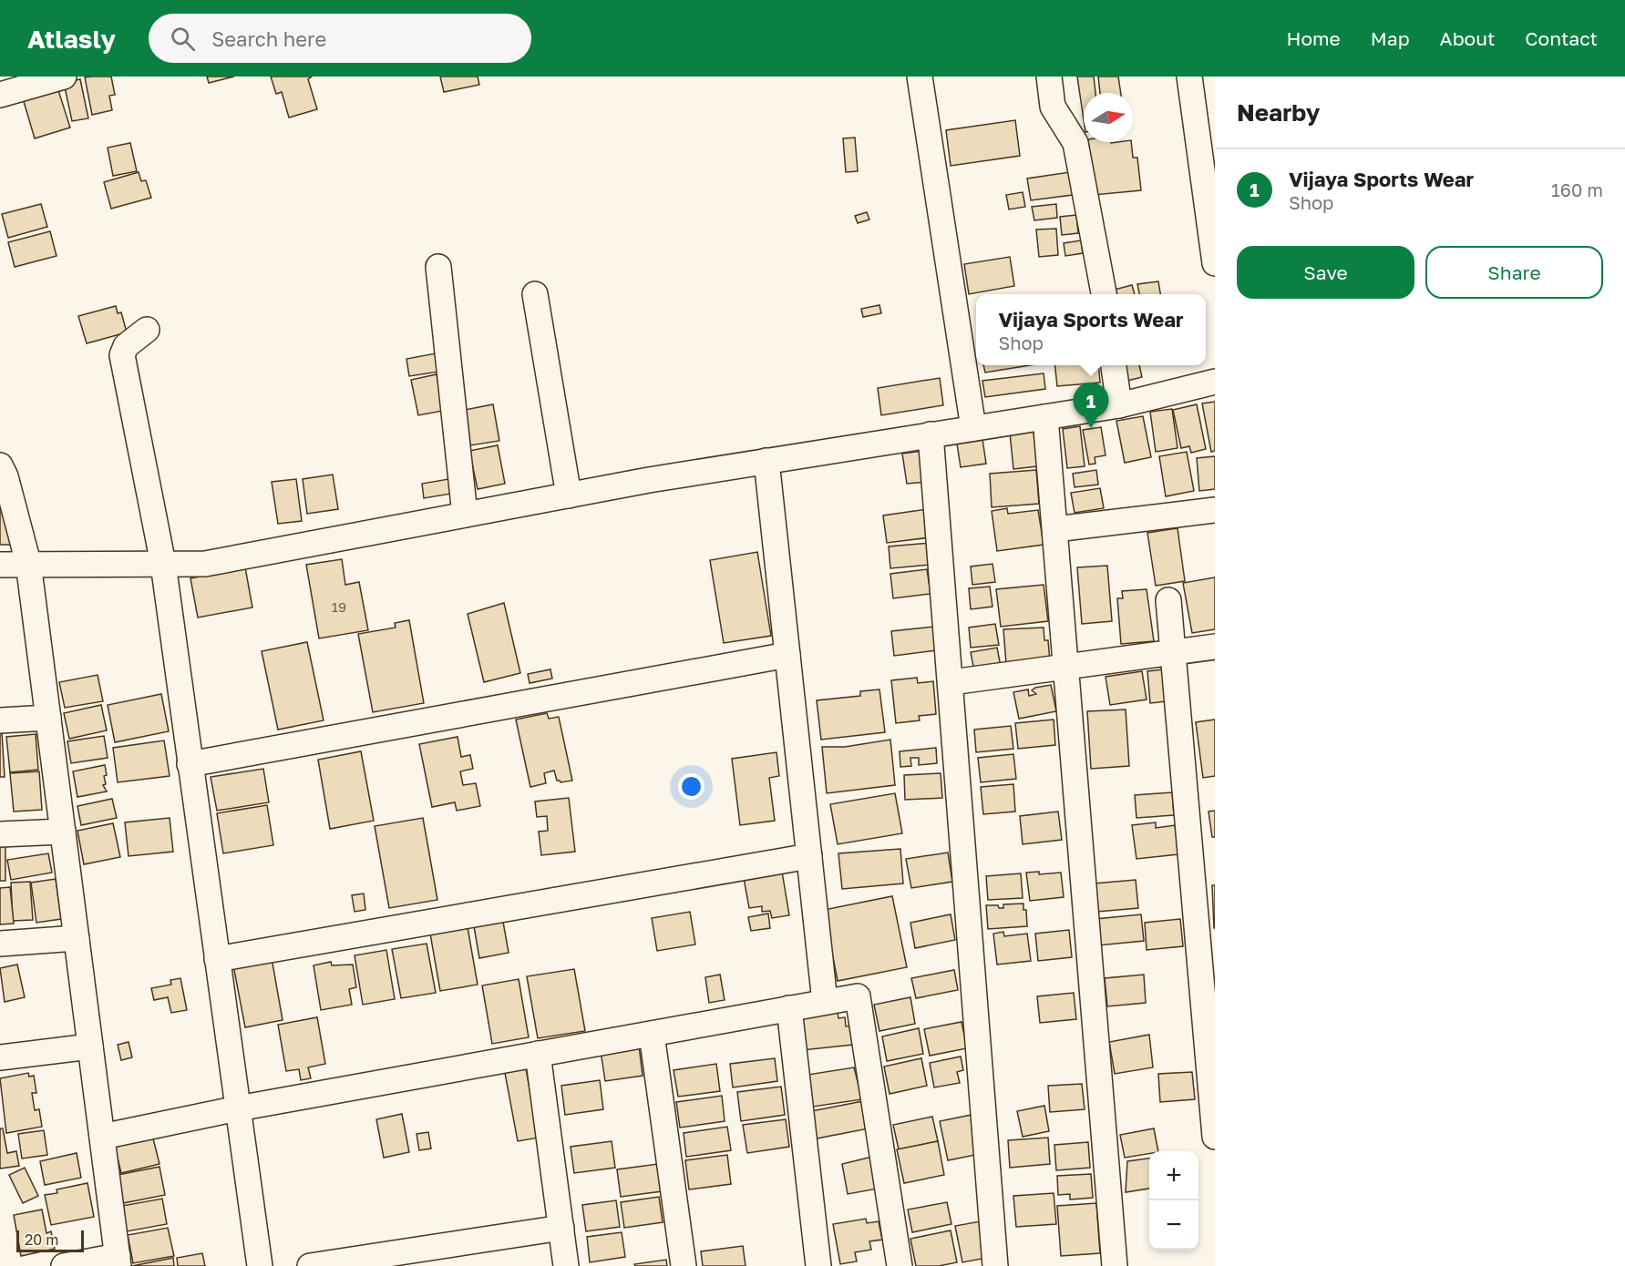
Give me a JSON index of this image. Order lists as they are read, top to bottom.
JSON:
{
  "house_numbers": ["19"],
  "scale_bar": "20 m",
  "north": "right",
  "page": {
    "header": "Atlasly",
    "search": "Search here",
    "nav": [
      "Home",
      "Map",
      "About",
      "Contact"
    ],
    "heading": "Nearby",
    "list": [
      {
        "mark": "1",
        "name": "Vijaya Sports Wear",
        "note": "Shop",
        "value": "160 m"
      }
    ],
    "buttons": ["Save", "Share"],
    "popup": ["Vijaya Sports Wear", "Shop"],
    "pins": "1",
    "map_buttons": ["+", "−"],
    "scale": "20 m"
  }
}
